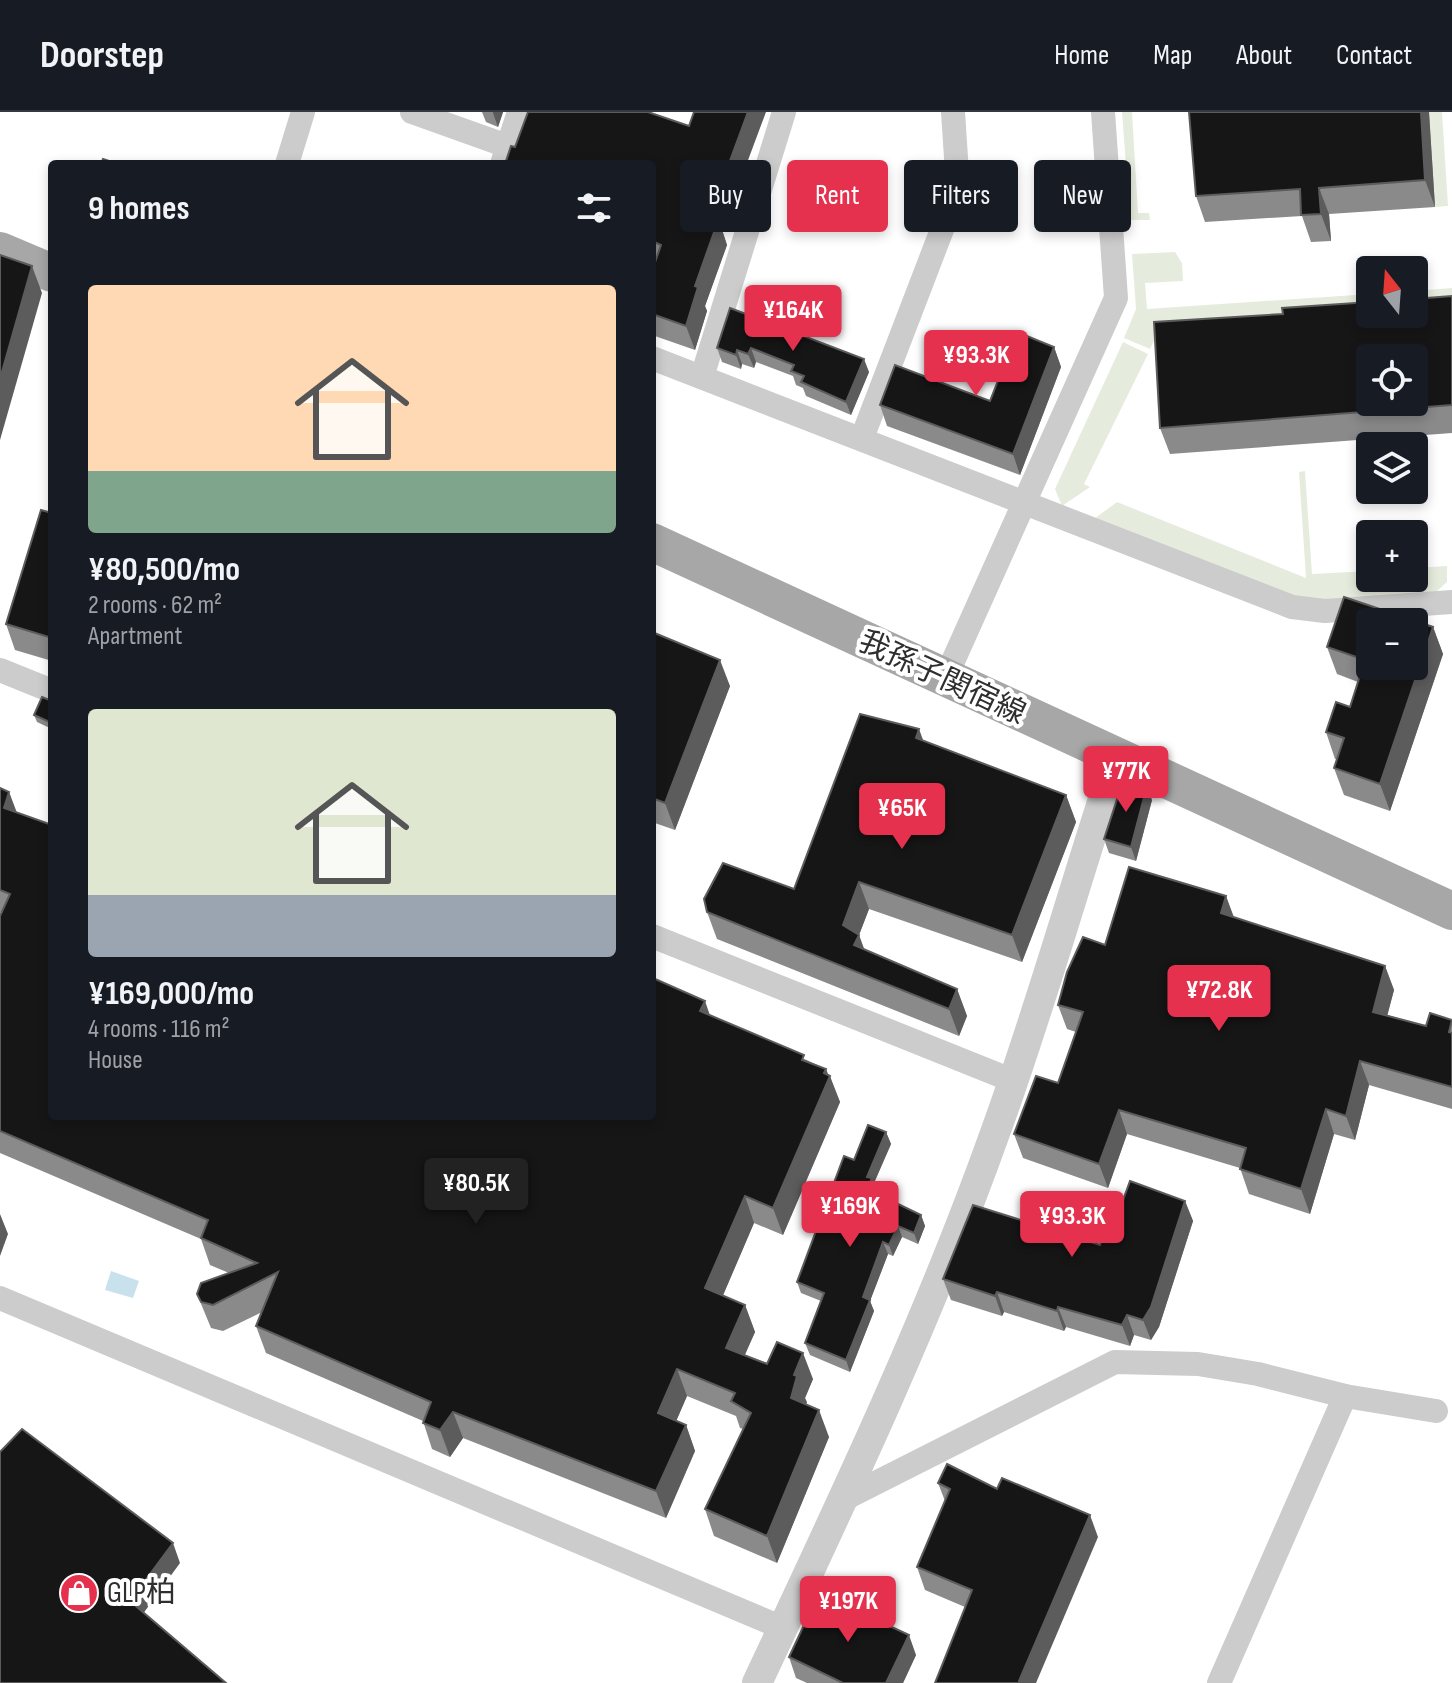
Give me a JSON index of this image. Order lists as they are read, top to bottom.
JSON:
{
  "streets": {
    "main road": ["我孫子関宿線"]
  },
  "places": {
    "shop": ["GLP柏"]
  },
  "north": "top",
  "page": {
    "header": "Doorstep",
    "nav": [
      "Home",
      "Map",
      "About",
      "Contact"
    ],
    "chip": [
      "Buy",
      "Rent",
      "Filters",
      "New"
    ],
    "heading": "9 homes",
    "map_buttons": ["+", "−"],
    "list": [
      {
        "name": "¥80,500/mo",
        "note": "2 rooms · 62 m² · Apartment"
      },
      {
        "name": "¥169,000/mo",
        "note": "4 rooms · 116 m² · House"
      }
    ],
    "price": [
      "¥164K",
      "¥93.3K",
      "¥77K",
      "¥65K",
      "¥72.8K",
      "¥80.5K",
      "¥169K",
      "¥93.3K",
      "¥197K"
    ]
  }
}
